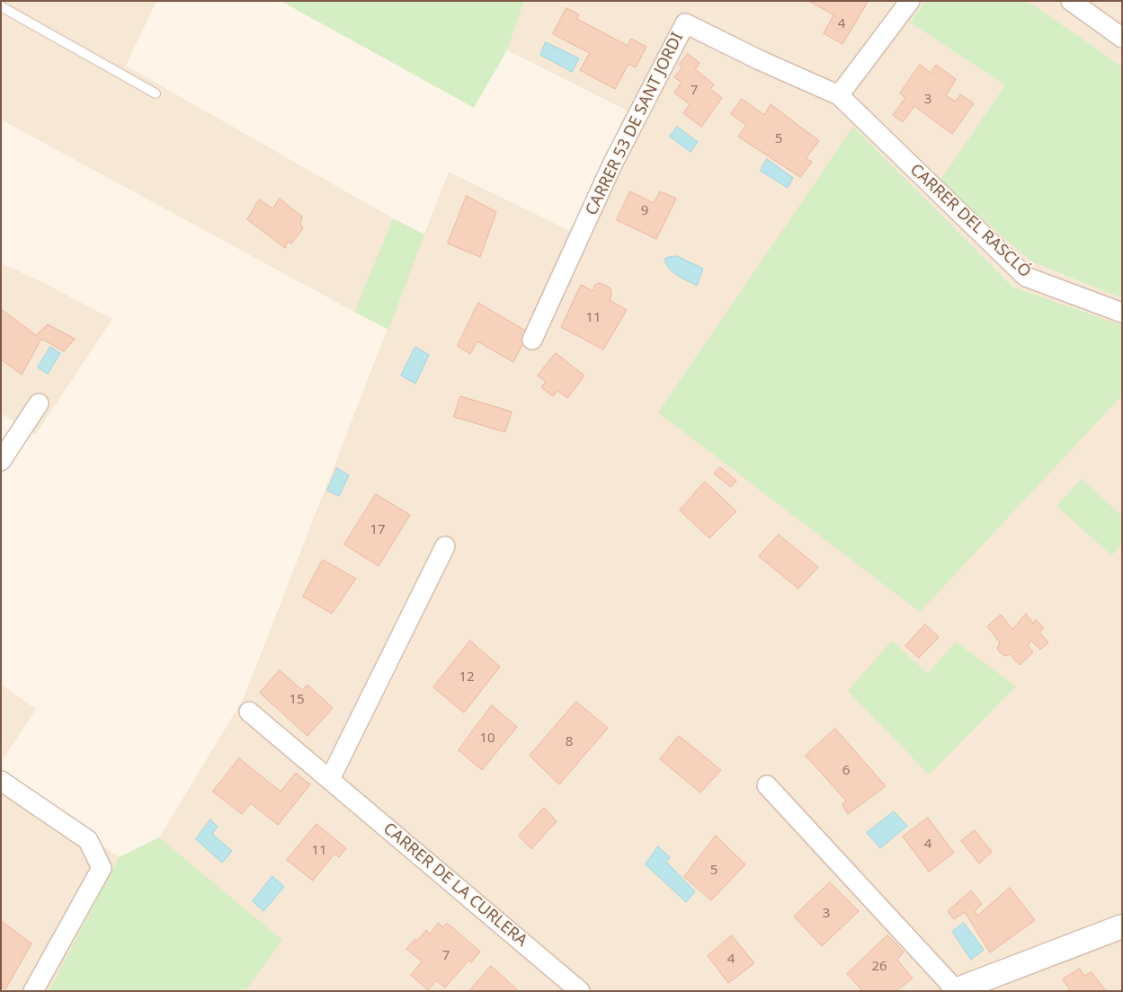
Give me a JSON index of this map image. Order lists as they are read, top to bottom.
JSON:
{
  "streets": {
    "street": ["CARRER 53 DE SANT JORDI", "CARRER DEL RASCLÓ", "CARRER DE LA CURLERA"]
  },
  "crossings": [
    ["CARRER 53 DE SANT JORDI", "CARRER DEL RASCLÓ"]
  ],
  "house_numbers": [
    "4",
    "7",
    "3",
    "5",
    "9",
    "11",
    "17",
    "12",
    "15",
    "10",
    "8",
    "6",
    "4",
    "11",
    "5",
    "3",
    "7",
    "4",
    "26"
  ]
}
